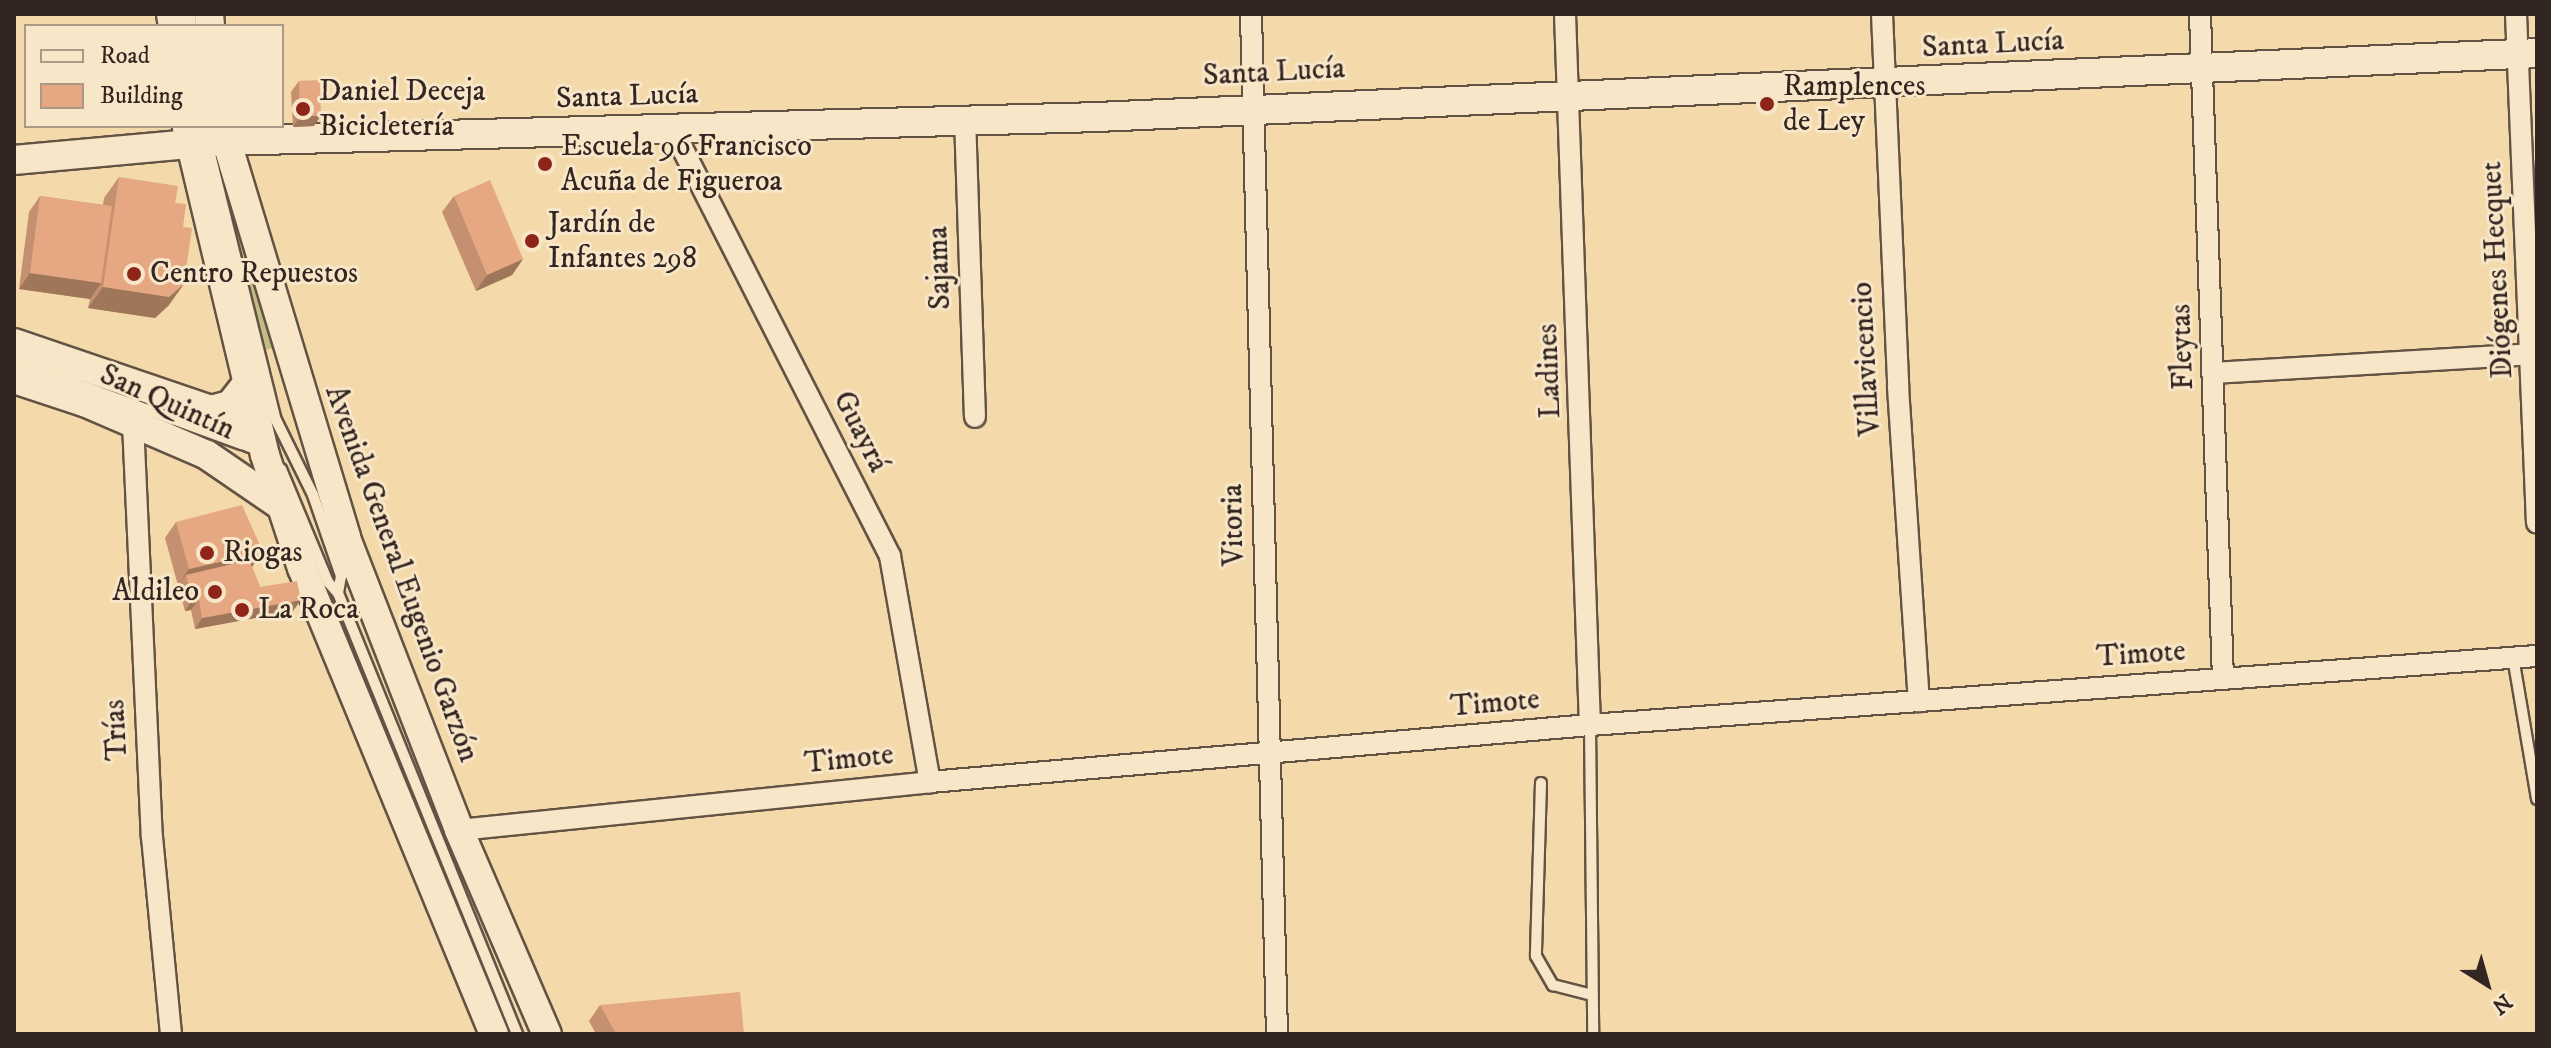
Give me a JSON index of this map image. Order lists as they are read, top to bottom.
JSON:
{
  "streets": {
    "street": [
      "Santa Lucía",
      "Sajama",
      "Diógenes Hecquet",
      "Fleytas",
      "Villavicencio",
      "Ladines",
      "San Quintín",
      "Guayrá",
      "Vitoria",
      "Avenida General Eugenio Garzón",
      "Timote",
      "Trías"
    ]
  },
  "crossings": [
    ["Santa Lucía", "Sajama"],
    ["Santa Lucía", "Diógenes Hecquet"],
    ["Santa Lucía", "Fleytas"],
    ["Santa Lucía", "Villavicencio"],
    ["Santa Lucía", "Ladines"],
    ["Santa Lucía", "Guayrá"],
    ["Santa Lucía", "Vitoria"],
    ["Santa Lucía", "Avenida General Eugenio Garzón"],
    ["Fleytas", "Timote"],
    ["Villavicencio", "Timote"],
    ["Ladines", "Timote"],
    ["San Quintín", "Avenida General Eugenio Garzón"],
    ["San Quintín", "Trías"],
    ["Guayrá", "Timote"],
    ["Vitoria", "Timote"],
    ["Avenida General Eugenio Garzón", "Timote"]
  ],
  "places": [
    "Ramplences de Ley",
    "Daniel Deceja Bicicletería",
    "Escuela 96 Francisco Acuña de Figueroa",
    "Jardín de Infantes 298",
    "Centro Repuestos",
    "Riogas",
    "Aldileo",
    "La Roca"
  ],
  "legend": ["Road", "Building"],
  "north": "bottom right"
}
